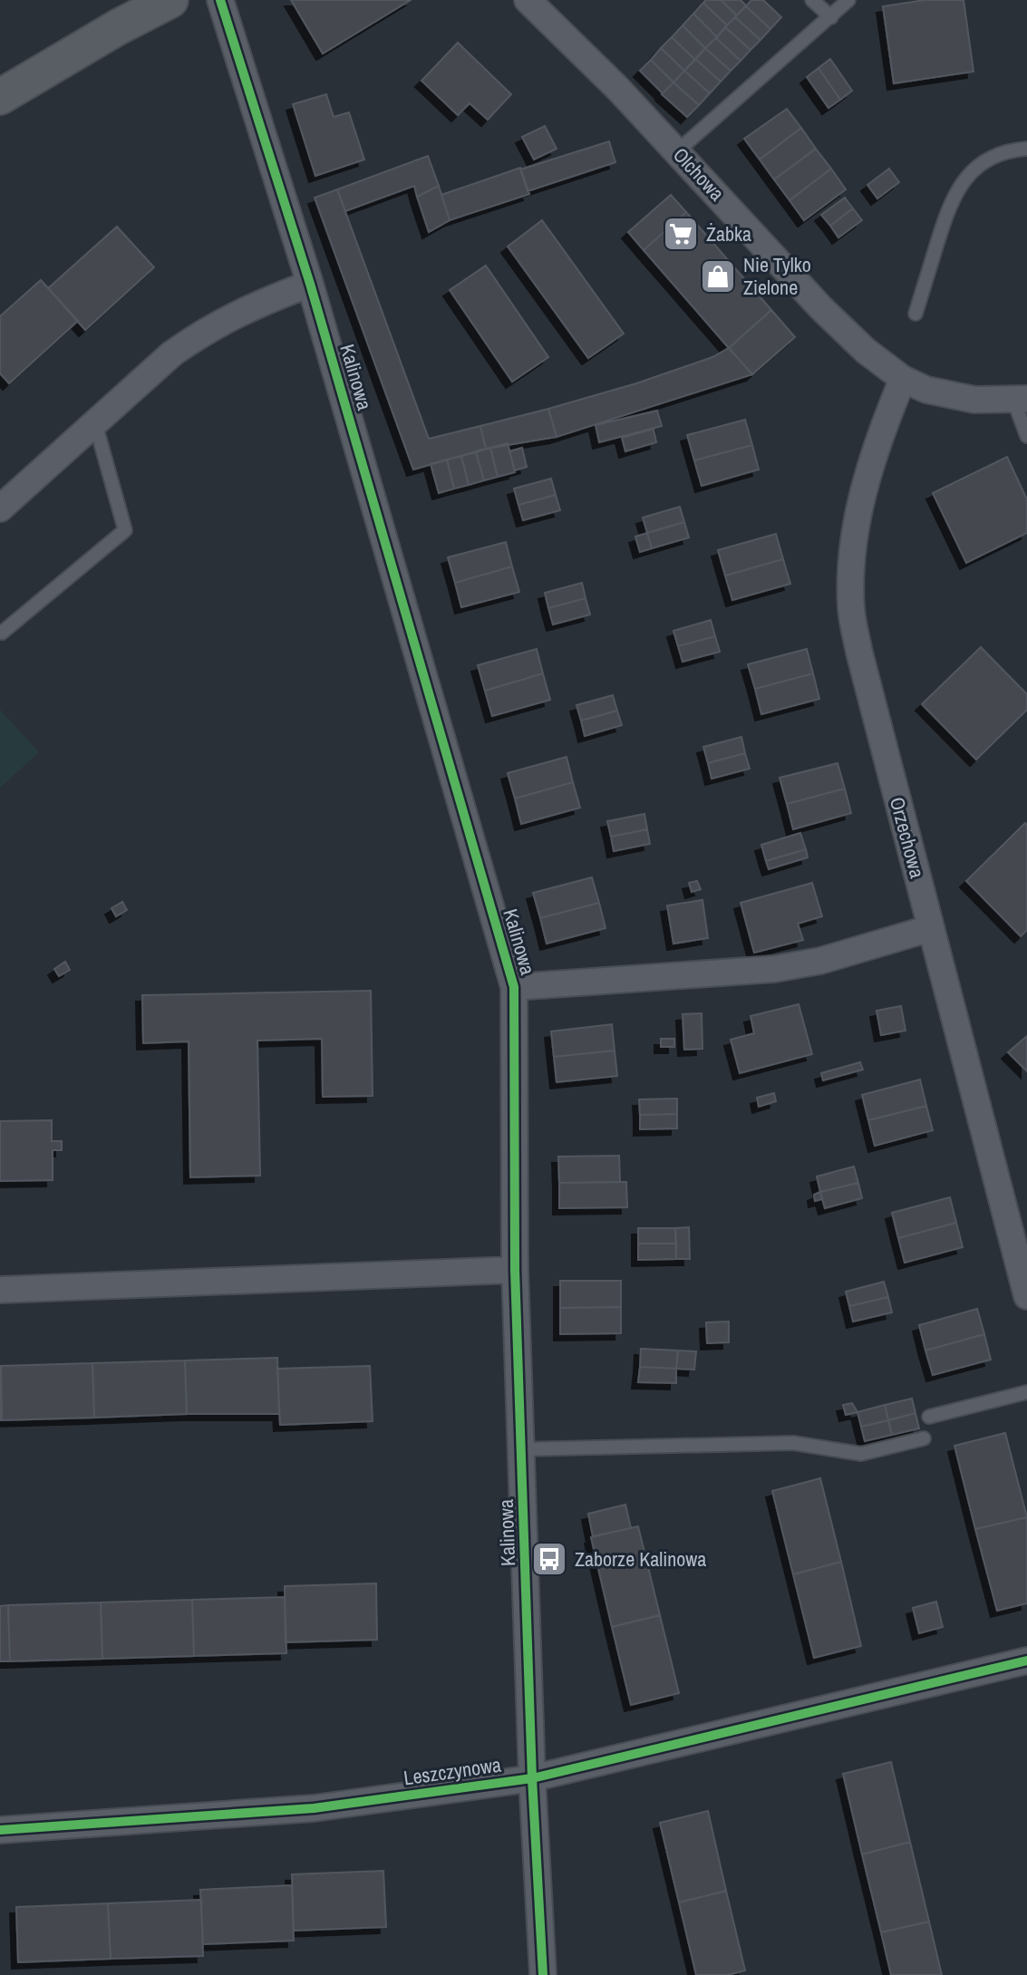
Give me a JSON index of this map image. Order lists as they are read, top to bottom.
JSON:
{
  "streets": {
    "street": [
      "Olchowa",
      "Kalinowa",
      "Orzechowa",
      "Leszczynowa"
    ]
  },
  "crossings": [
    ["Olchowa", "Orzechowa"],
    ["Kalinowa", "Leszczynowa"]
  ],
  "places": {
    "supermarket": ["Żabka"],
    "shop": ["Nie Tylko Zielone"],
    "bus stop": ["Zaborze Kalinowa"]
  }
}
